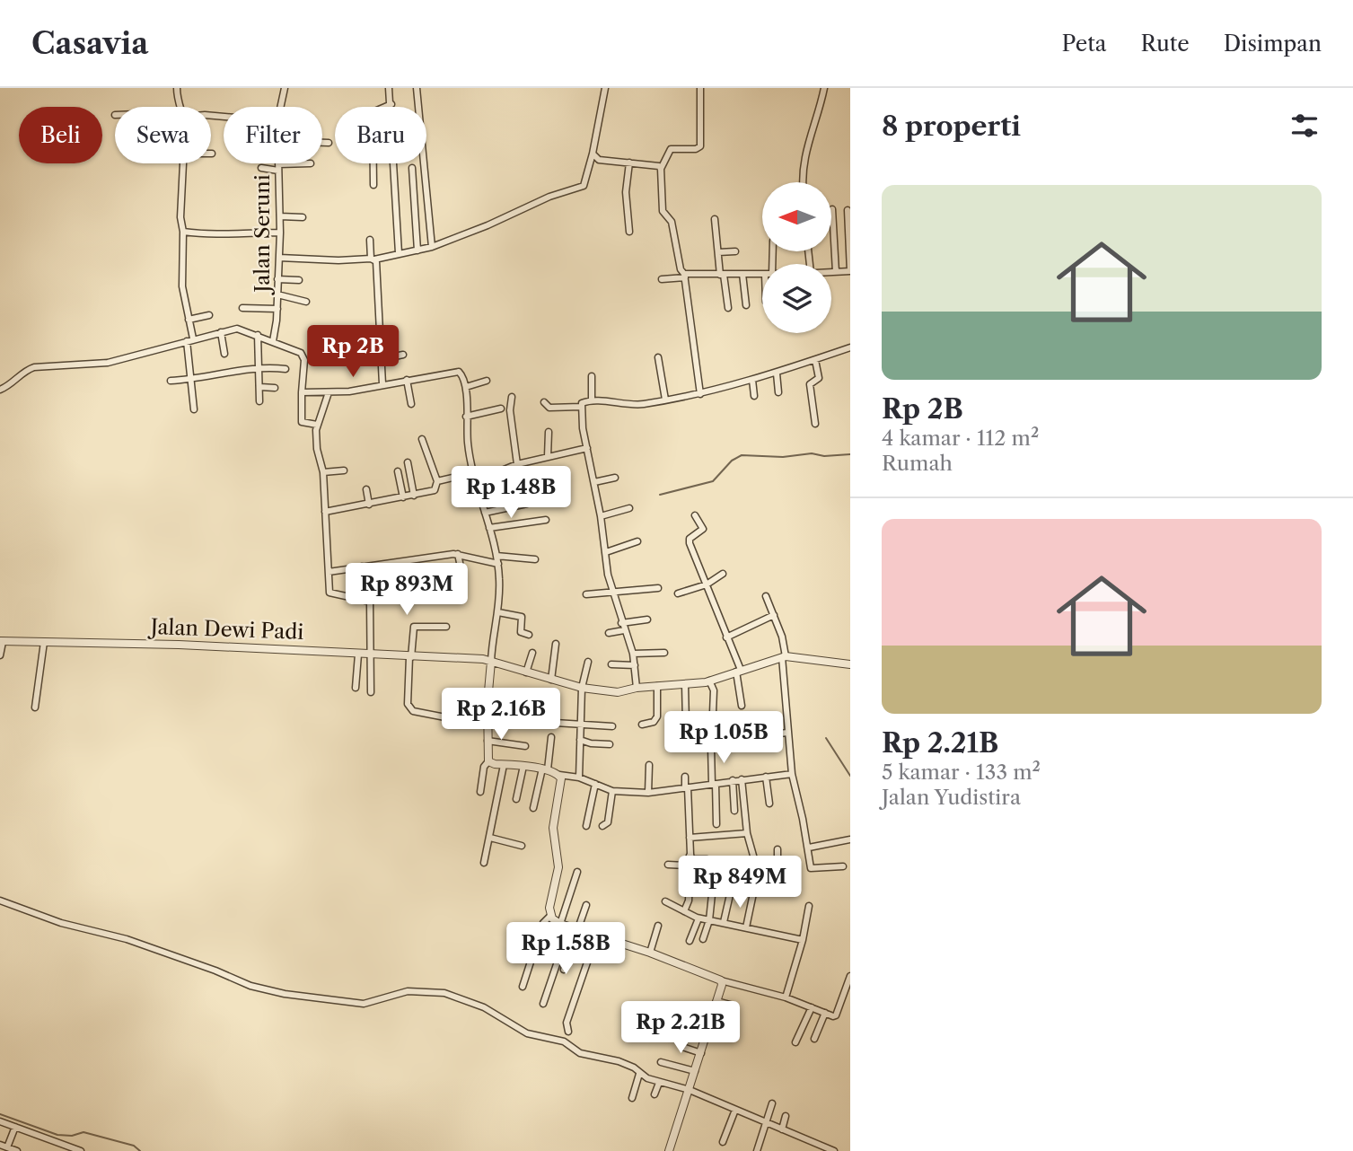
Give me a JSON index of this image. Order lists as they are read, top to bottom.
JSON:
{
  "streets": {
    "street": ["Jalan Seruni", "Jalan Dewi Padi"]
  },
  "north": "left",
  "page": {
    "header": "Casavia",
    "nav": ["Peta", "Rute", "Disimpan"],
    "heading": "8 properti",
    "chip": [
      "Beli",
      "Sewa",
      "Filter",
      "Baru"
    ],
    "list": [
      {
        "name": "Rp 2B",
        "note": "4 kamar · 112 m² · Rumah"
      },
      {
        "name": "Rp 2.21B",
        "note": "5 kamar · 133 m² · Jalan Yudistira"
      }
    ],
    "price": [
      "Rp 2B",
      "Rp 1.48B",
      "Rp 893M",
      "Rp 2.16B",
      "Rp 1.05B",
      "Rp 849M",
      "Rp 1.58B",
      "Rp 2.21B"
    ]
  }
}
